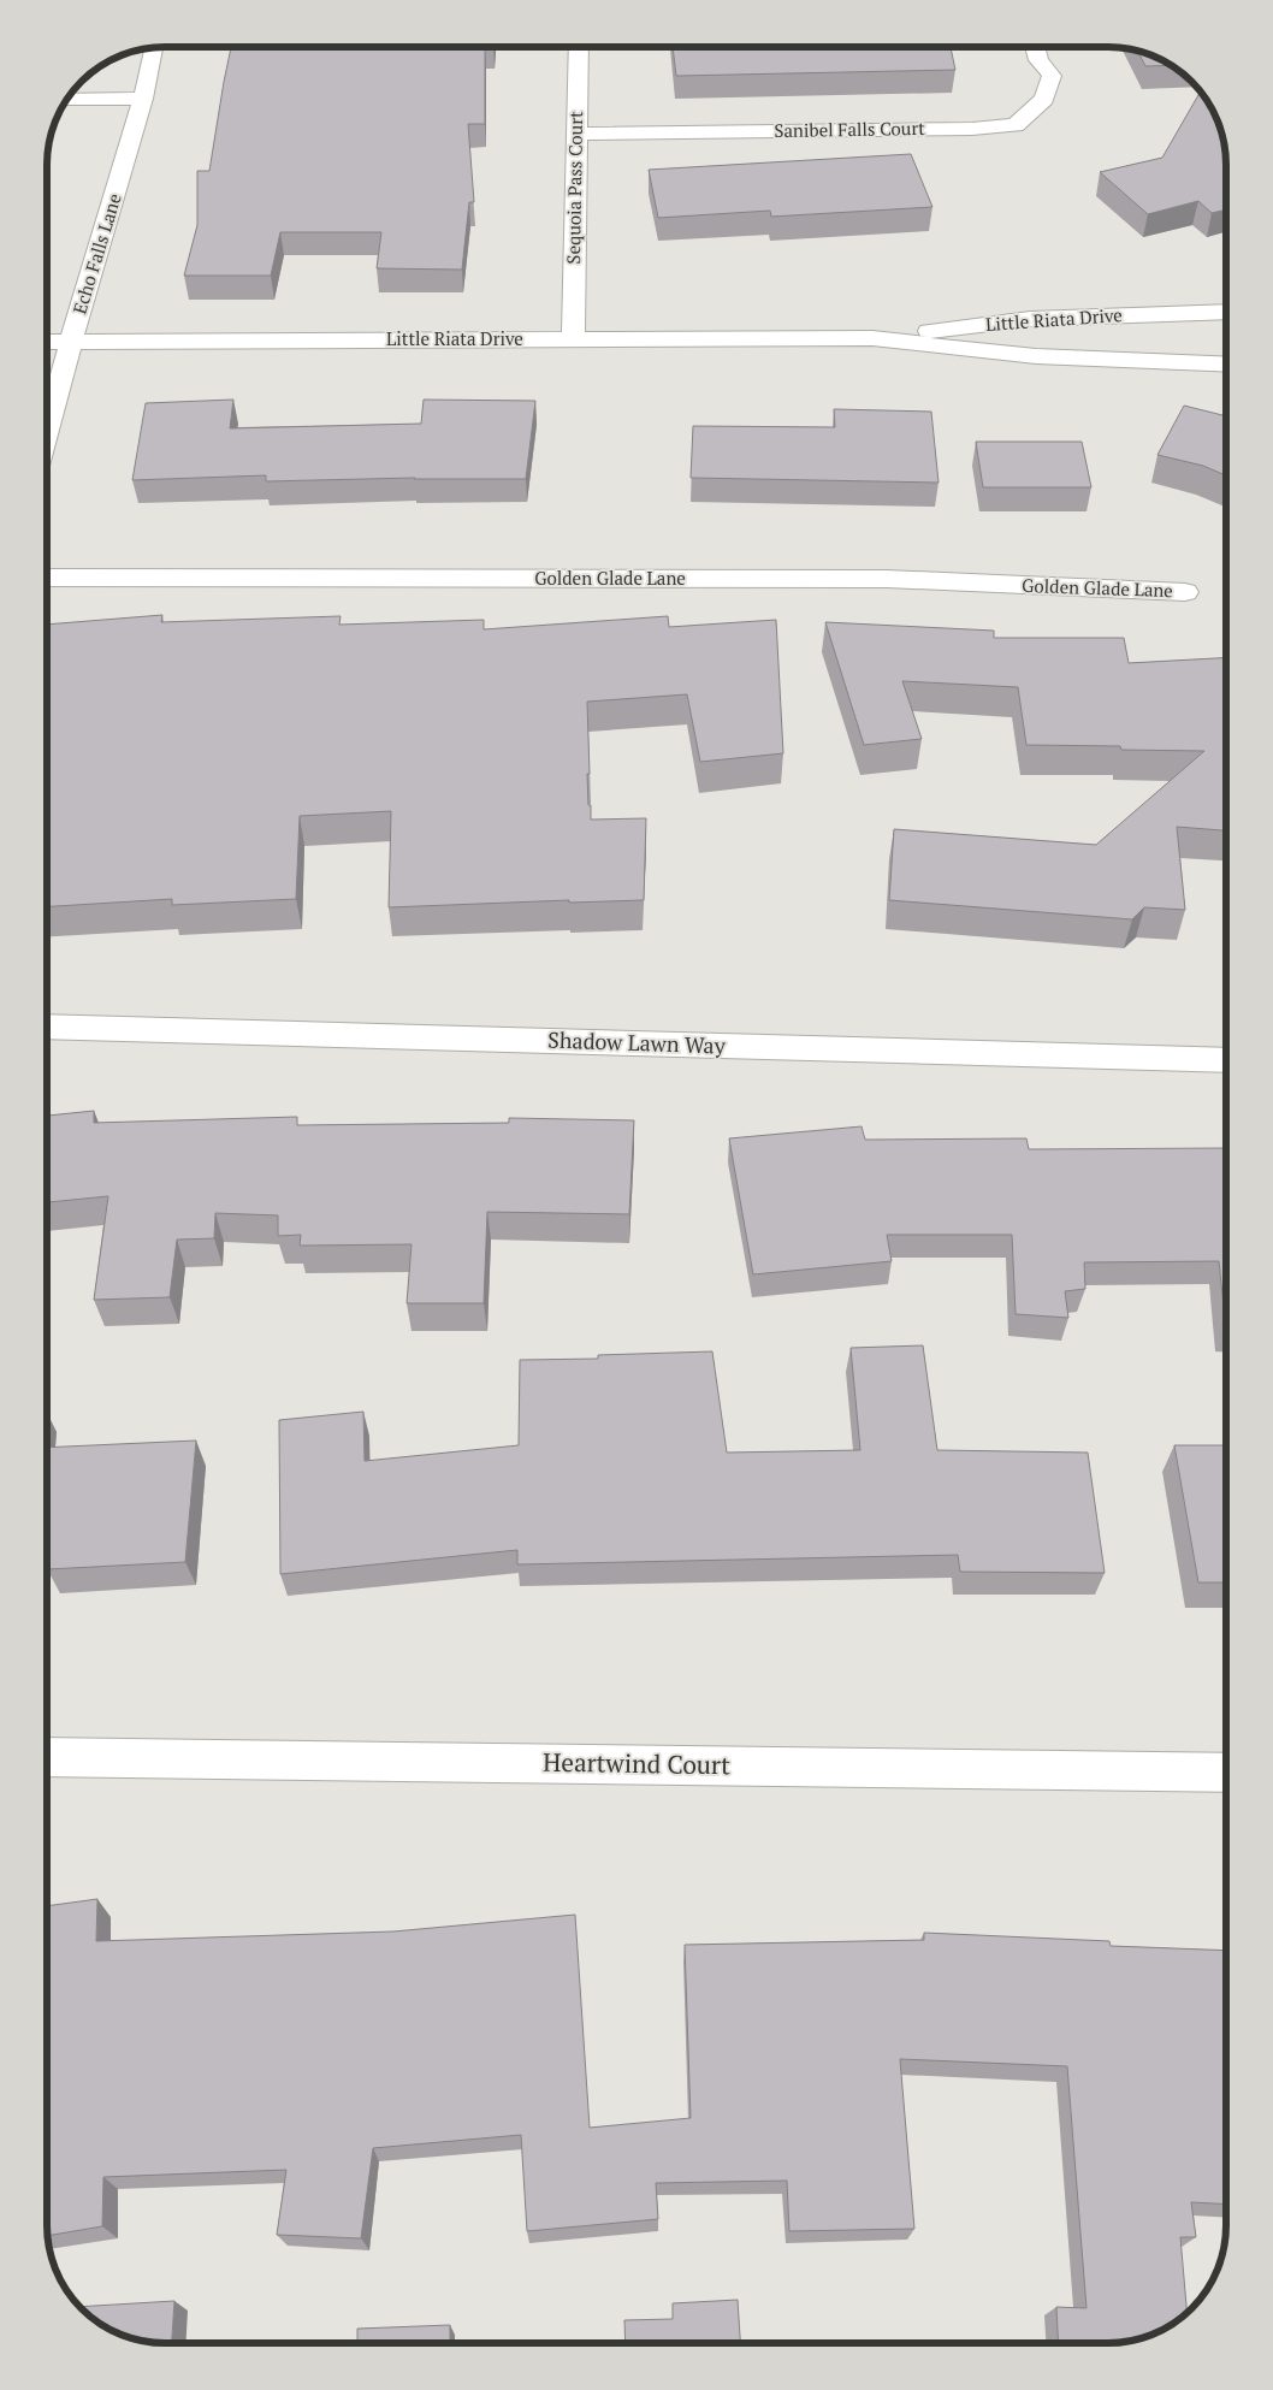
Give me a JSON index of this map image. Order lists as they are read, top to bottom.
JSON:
{
  "streets": {
    "street": [
      "Sanibel Falls Court",
      "Sequoia Pass Court",
      "Echo Falls Lane",
      "Little Riata Drive",
      "Golden Glade Lane",
      "Shadow Lawn Way",
      "Heartwind Court"
    ]
  },
  "crossings": [
    ["Sanibel Falls Court", "Sequoia Pass Court"],
    ["Sequoia Pass Court", "Little Riata Drive"],
    ["Echo Falls Lane", "Little Riata Drive"]
  ]
}
